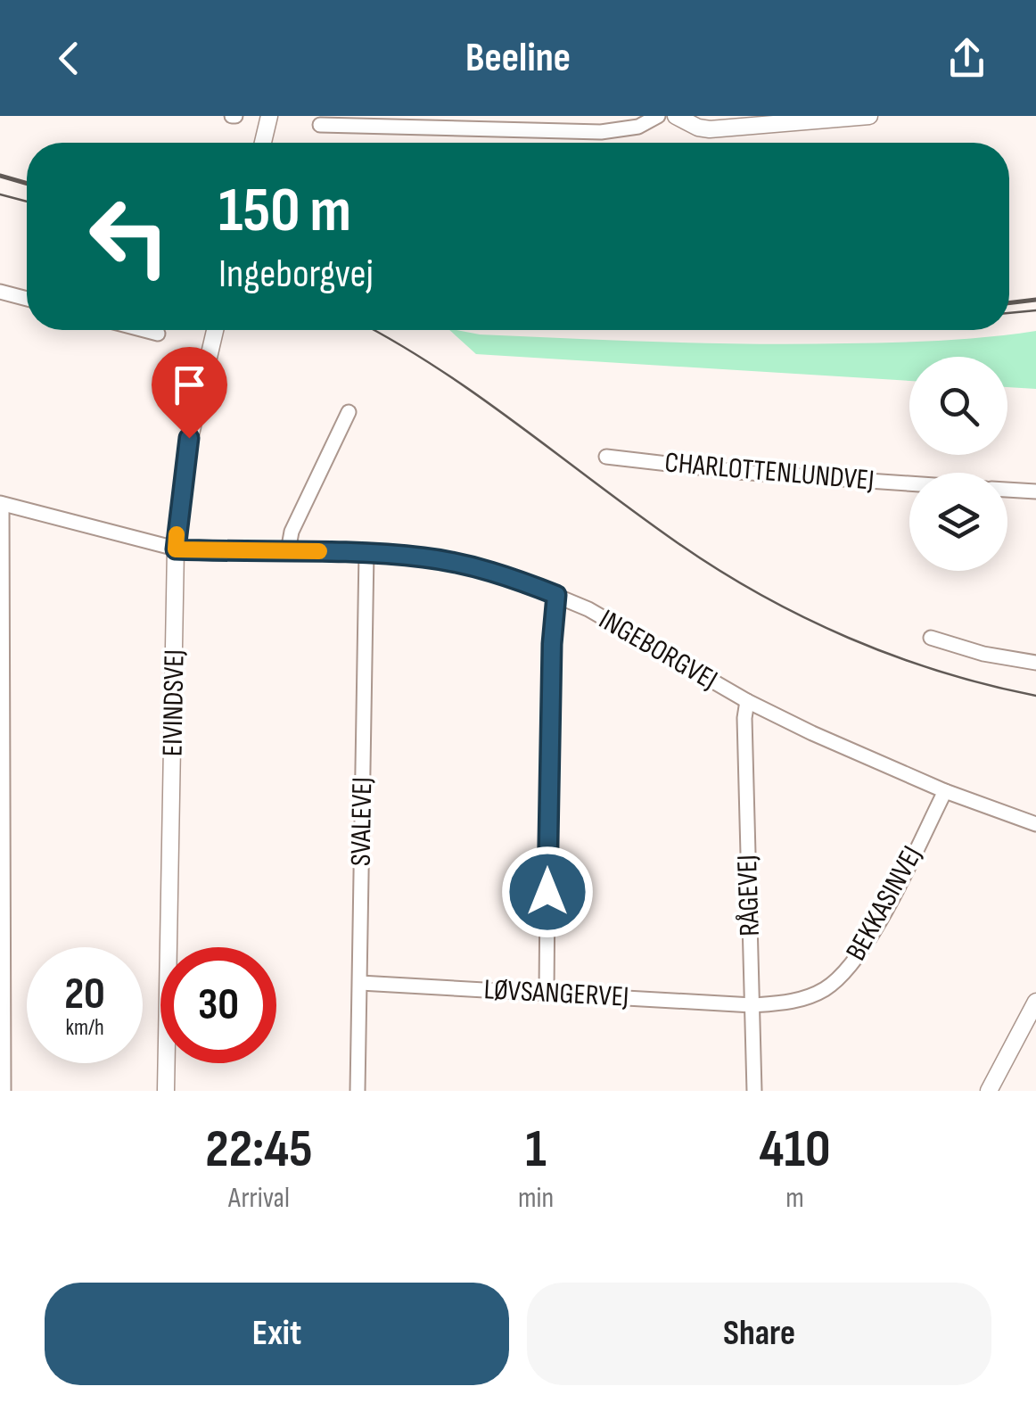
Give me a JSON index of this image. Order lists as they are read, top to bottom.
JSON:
{
  "streets": {
    "street": [
      "CHARLOTTENLUNDVEJ",
      "INGEBORGVEJ",
      "EIVINDSVEJ",
      "SVALEVEJ",
      "RÅGEVEJ",
      "BEKKASINVEJ",
      "LØVSANGERVEJ"
    ]
  },
  "crossings": [
    ["INGEBORGVEJ", "EIVINDSVEJ"],
    ["INGEBORGVEJ", "SVALEVEJ"],
    ["INGEBORGVEJ", "RÅGEVEJ"],
    ["INGEBORGVEJ", "BEKKASINVEJ"],
    ["SVALEVEJ", "LØVSANGERVEJ"],
    ["RÅGEVEJ", "BEKKASINVEJ"],
    ["RÅGEVEJ", "LØVSANGERVEJ"],
    ["BEKKASINVEJ", "LØVSANGERVEJ"]
  ],
  "page": {
    "header": "Beeline",
    "turn": ["150 m", "Ingeborgvej"],
    "speed": "20 km/h",
    "limit": "30",
    "eta": [
      "22:45",
      "Arrival",
      "1",
      "min",
      "410",
      "m"
    ],
    "buttons": ["Exit", "Share"]
  }
}
